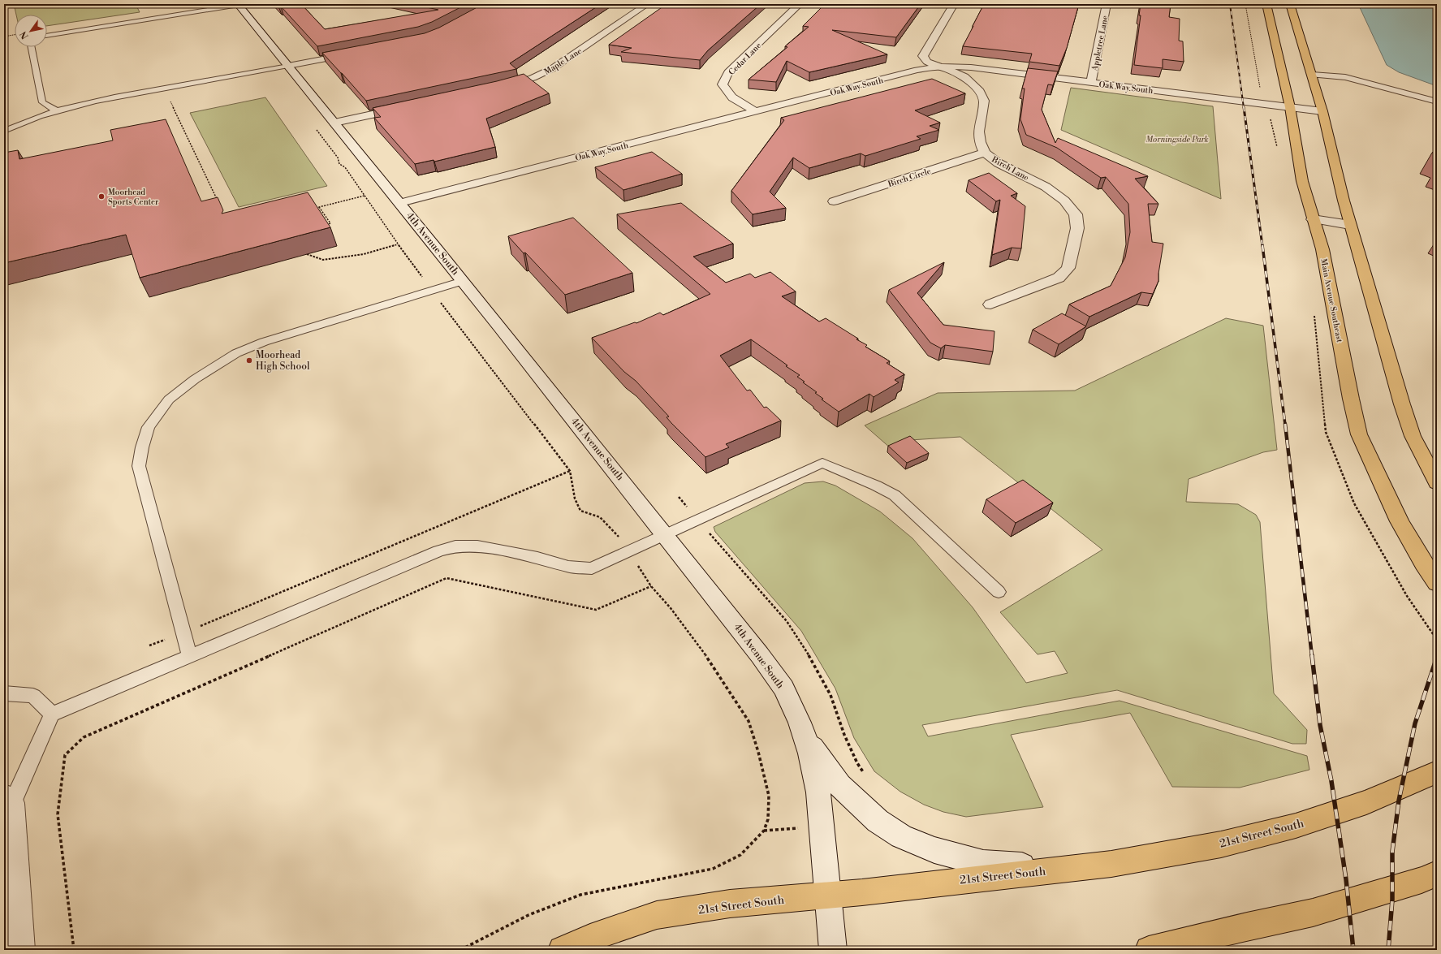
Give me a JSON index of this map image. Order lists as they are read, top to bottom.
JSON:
{
  "streets": {
    "main road": ["Main Avenue Southeast", "21st Street South"],
    "street": [
      "Appletree Lane",
      "Cedar Lane",
      "Maple Lane",
      "Oak Way South",
      "Birch Lane",
      "Birch Circle",
      "4th Avenue South"
    ]
  },
  "crossings": [
    ["Appletree Lane", "Oak Way South"],
    ["Cedar Lane", "Oak Way South"],
    ["Oak Way South", "Birch Lane"],
    ["Oak Way South", "4th Avenue South"],
    ["Oak Way South", "Main Avenue Southeast"],
    ["Birch Lane", "Birch Circle"],
    ["4th Avenue South", "21st Street South"]
  ],
  "parks": ["Morningside Park"],
  "places": ["Moorhead Sports Center", "Moorhead High School"],
  "north": "bottom left"
}
